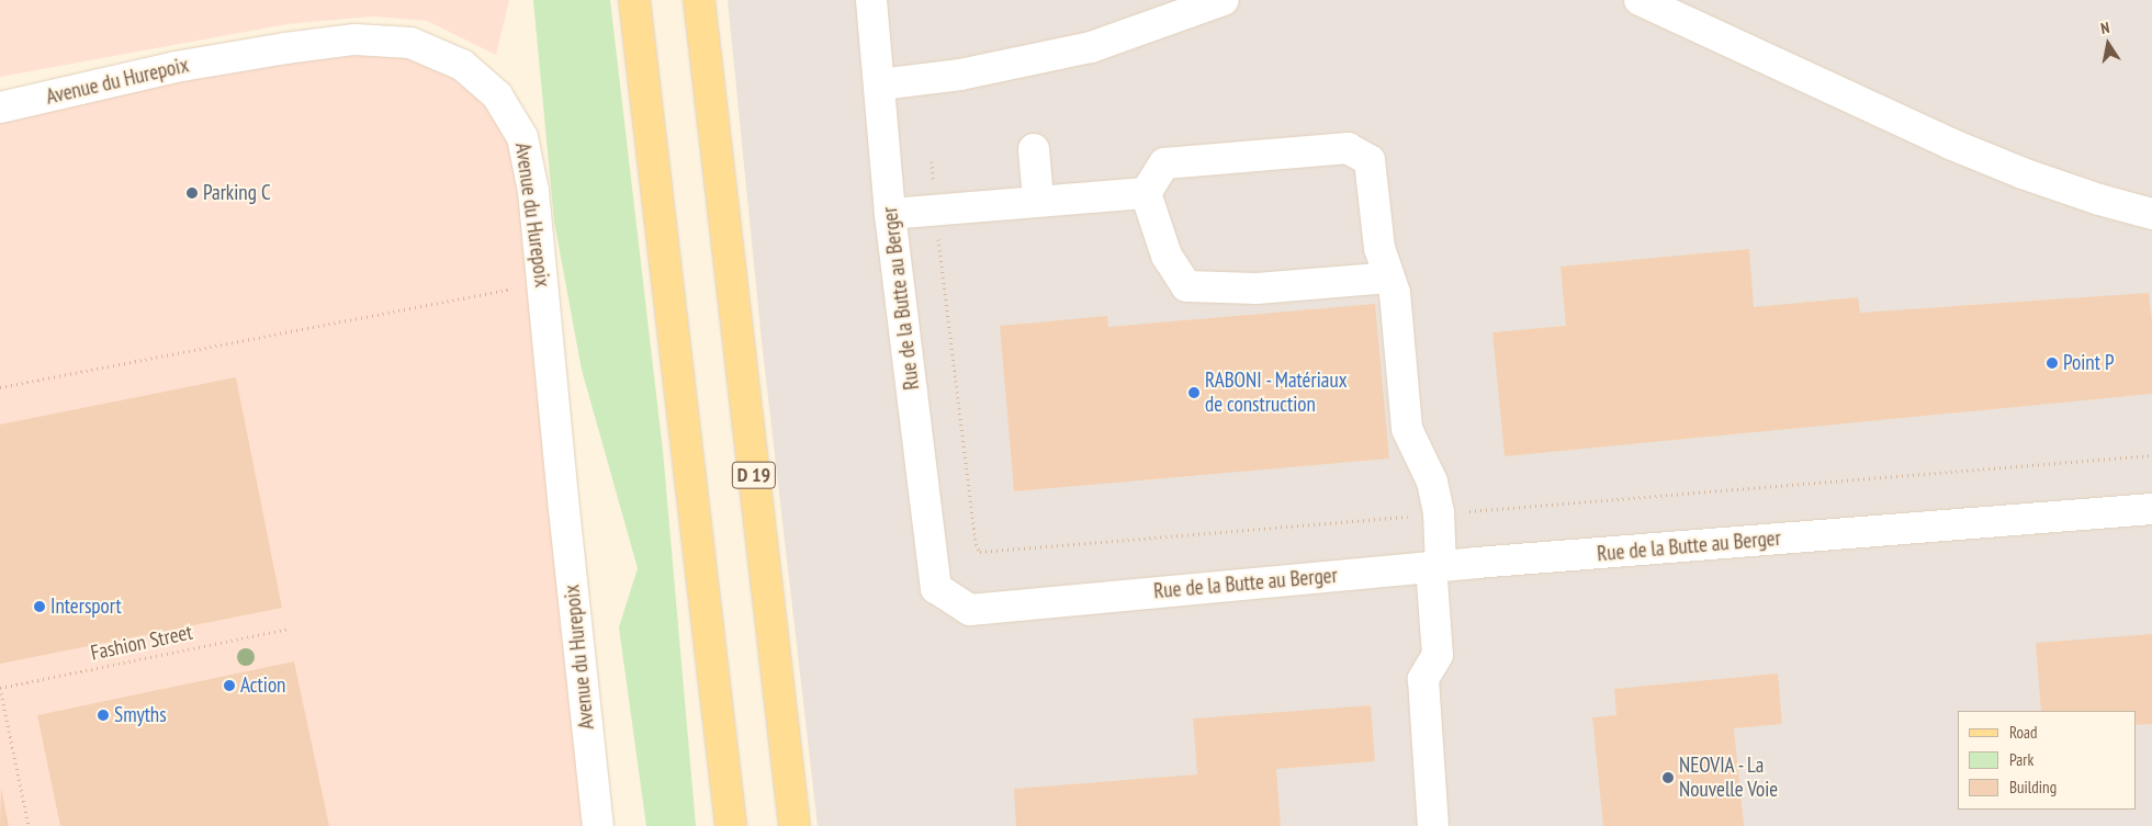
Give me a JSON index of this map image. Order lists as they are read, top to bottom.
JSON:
{
  "streets": {
    "main road": ["D 19"],
    "street": ["Avenue du Hurepoix", "Rue de la Butte au Berger"],
    "path": ["Fashion Street"]
  },
  "places": [
    "Parking C",
    "Point P",
    "RABONI - Matériaux de construction",
    "Intersport",
    "Action",
    "Smyths",
    "NEOVIA - La Nouvelle Voie"
  ],
  "legend": ["Road", "Park", "Building"],
  "north": "top"
}
